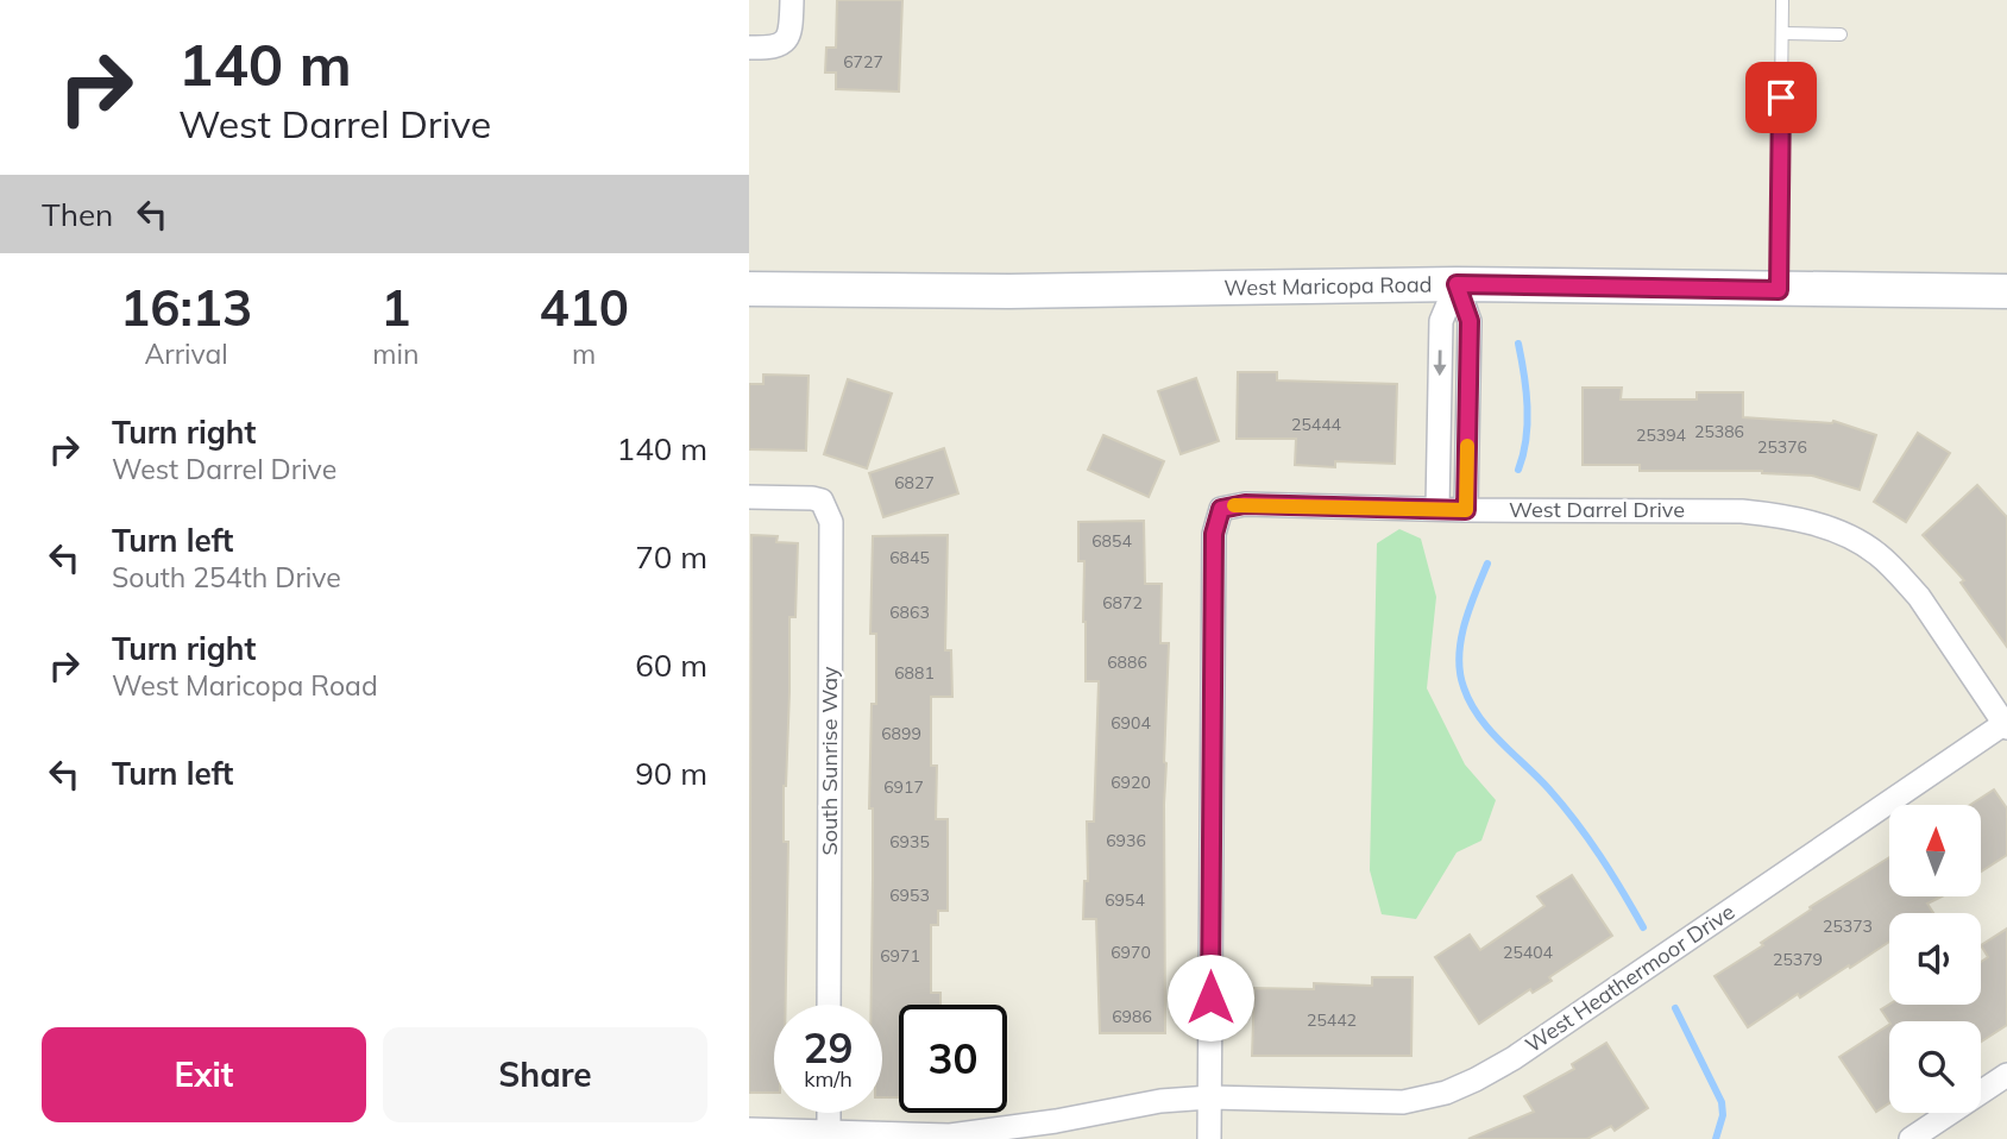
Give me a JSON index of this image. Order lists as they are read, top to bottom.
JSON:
{
  "streets": {
    "street": [
      "West Maricopa Road",
      "West Darrel Drive",
      "South Sunrise Way",
      "West Heathermoor Drive"
    ]
  },
  "crossings": [
    ["West Darrel Drive", "West Heathermoor Drive"]
  ],
  "house_numbers": [
    "6727",
    "25444",
    "25386",
    "25394",
    "25376",
    "6827",
    "6854",
    "6845",
    "6872",
    "6863",
    "6886",
    "6881",
    "6904",
    "6899",
    "6920",
    "6917",
    "6936",
    "6935",
    "6953",
    "6954",
    "25373",
    "6970",
    "25404",
    "6971",
    "25379",
    "6986",
    "25442"
  ],
  "north": "top",
  "page": {
    "turn": ["140 m", "West Darrel Drive"],
    "then": "Then",
    "eta": [
      "16:13",
      "Arrival",
      "1",
      "min",
      "410",
      "m"
    ],
    "list": [
      {
        "name": "Turn right",
        "note": "West Darrel Drive",
        "value": "140 m"
      },
      {
        "name": "Turn left",
        "note": "South 254th Drive",
        "value": "70 m"
      },
      {
        "name": "Turn right",
        "note": "West Maricopa Road",
        "value": "60 m"
      },
      {
        "name": "Turn left",
        "value": "90 m"
      }
    ],
    "speed": "29 km/h",
    "limit": "30",
    "buttons": ["Exit", "Share"]
  }
}
